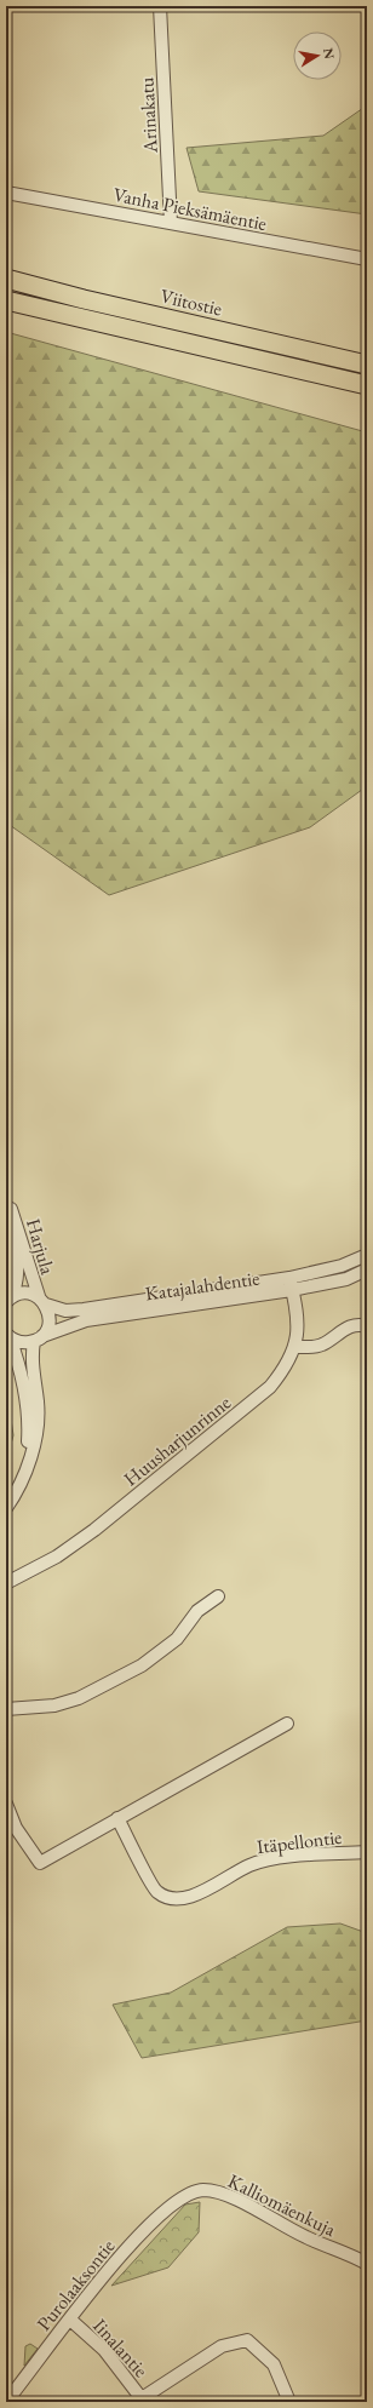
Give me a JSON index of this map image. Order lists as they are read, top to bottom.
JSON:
{
  "streets": {
    "highway": ["Viitostie"],
    "street": [
      "Arinakatu",
      "Vanha Pieksämäentie",
      "Harjula",
      "Katajalahdentie",
      "Huusharjunrinne",
      "Itäpellontie",
      "Kalliomäenkuja",
      "Purolaaksontie",
      "Iinalantie"
    ]
  },
  "crossings": [
    ["Arinakatu", "Vanha Pieksämäentie"],
    ["Harjula", "Katajalahdentie"],
    ["Katajalahdentie", "Huusharjunrinne"],
    ["Kalliomäenkuja", "Purolaaksontie"],
    ["Purolaaksontie", "Iinalantie"]
  ],
  "north": "right"
}
